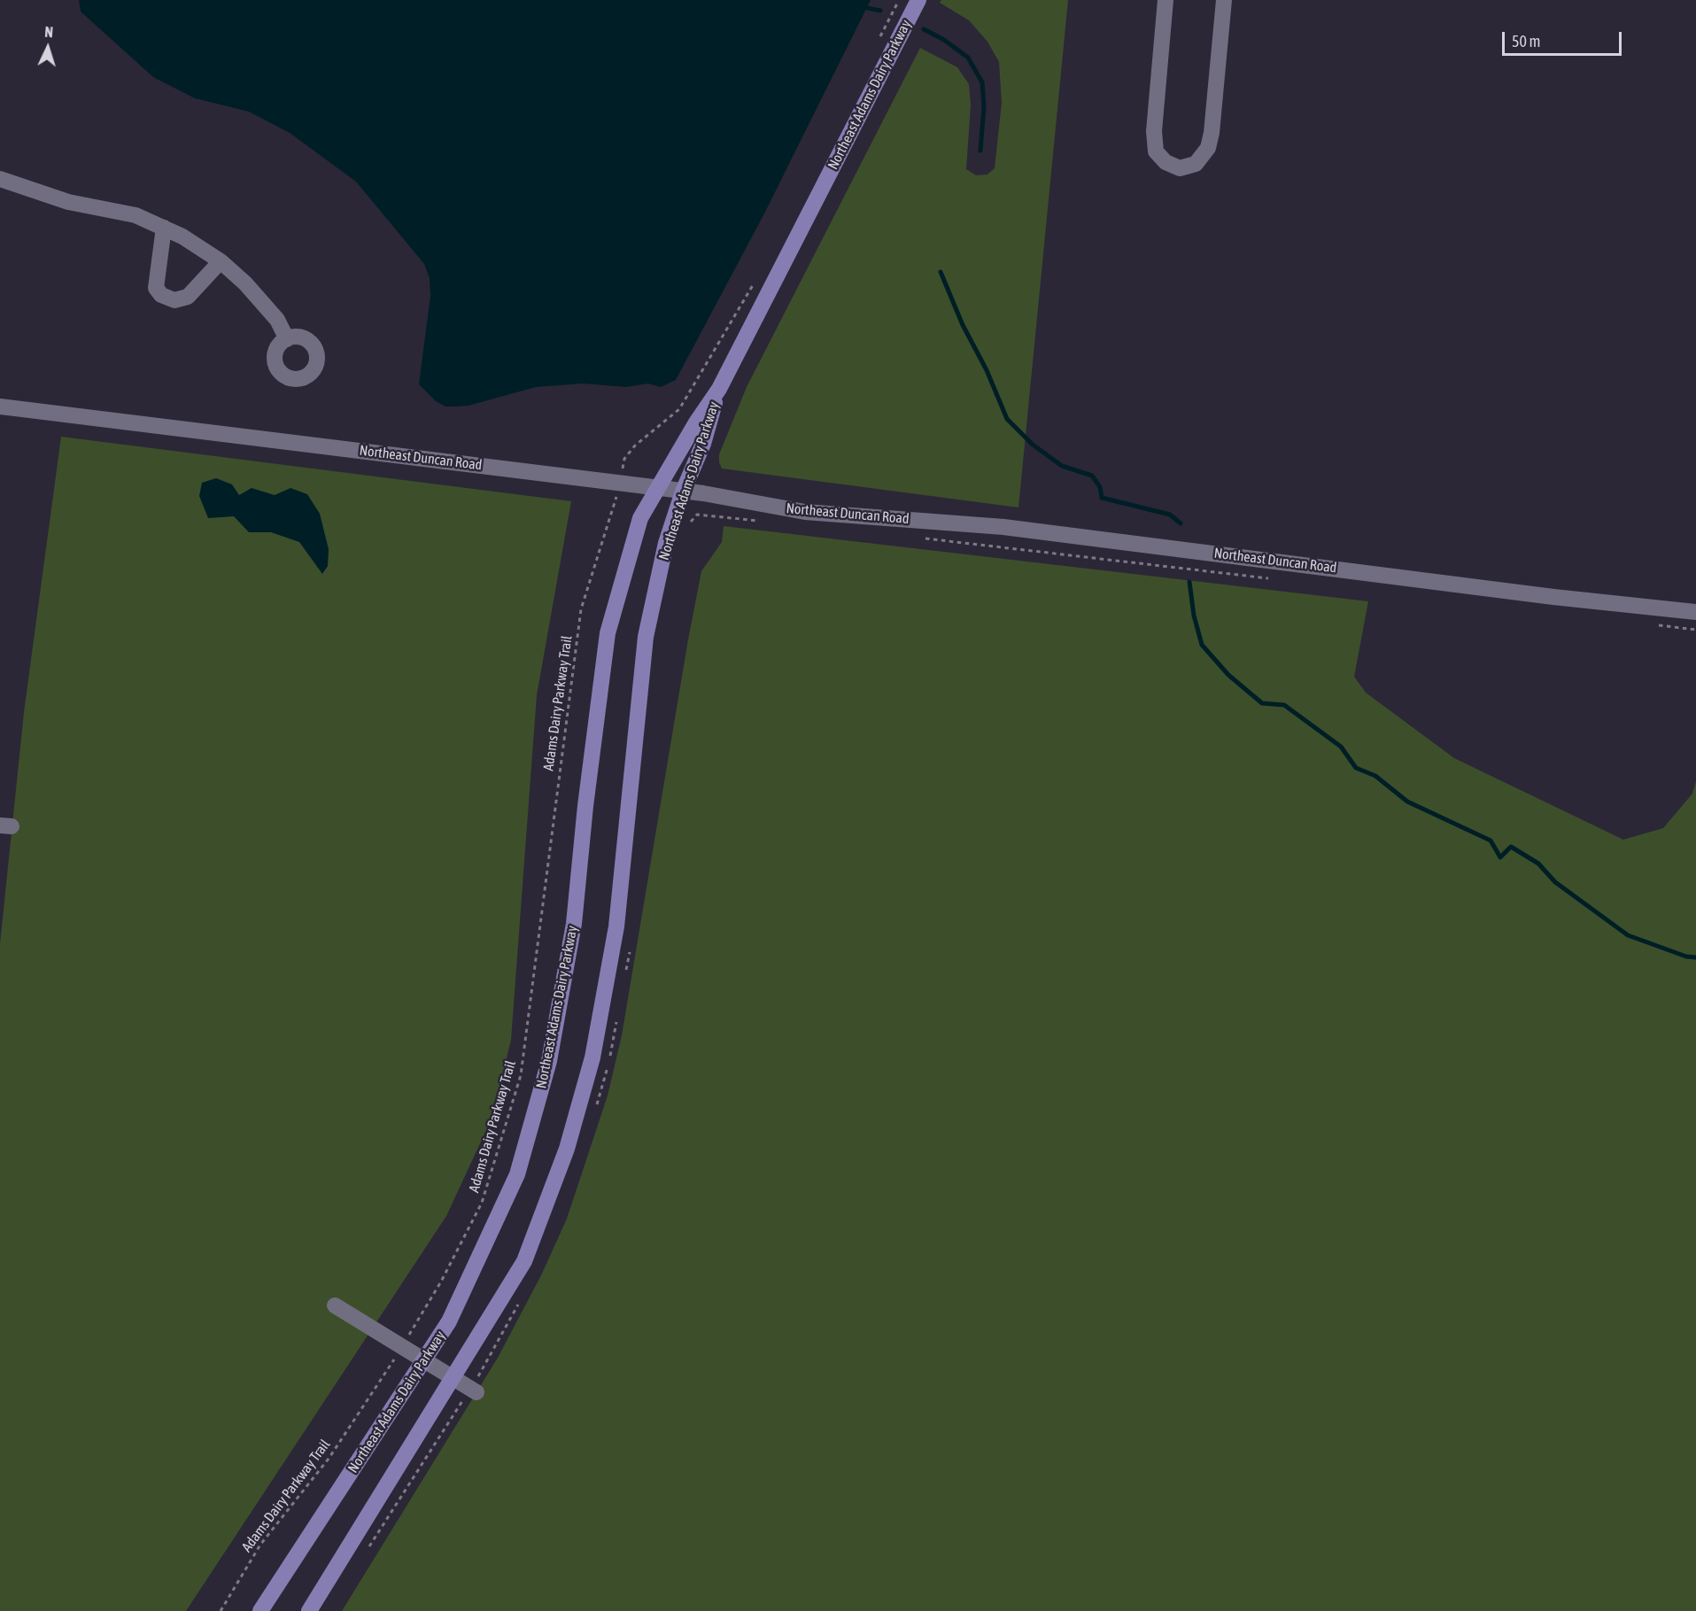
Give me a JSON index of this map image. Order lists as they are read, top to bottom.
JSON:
{
  "streets": {
    "main road": ["Northeast Adams Dairy Parkway"],
    "street": ["Northeast Duncan Road"],
    "path": ["Adams Dairy Parkway Trail"]
  },
  "crossings": [
    ["Northeast Adams Dairy Parkway", "Northeast Duncan Road"]
  ],
  "scale_bar": "50 m",
  "north": "top"
}
